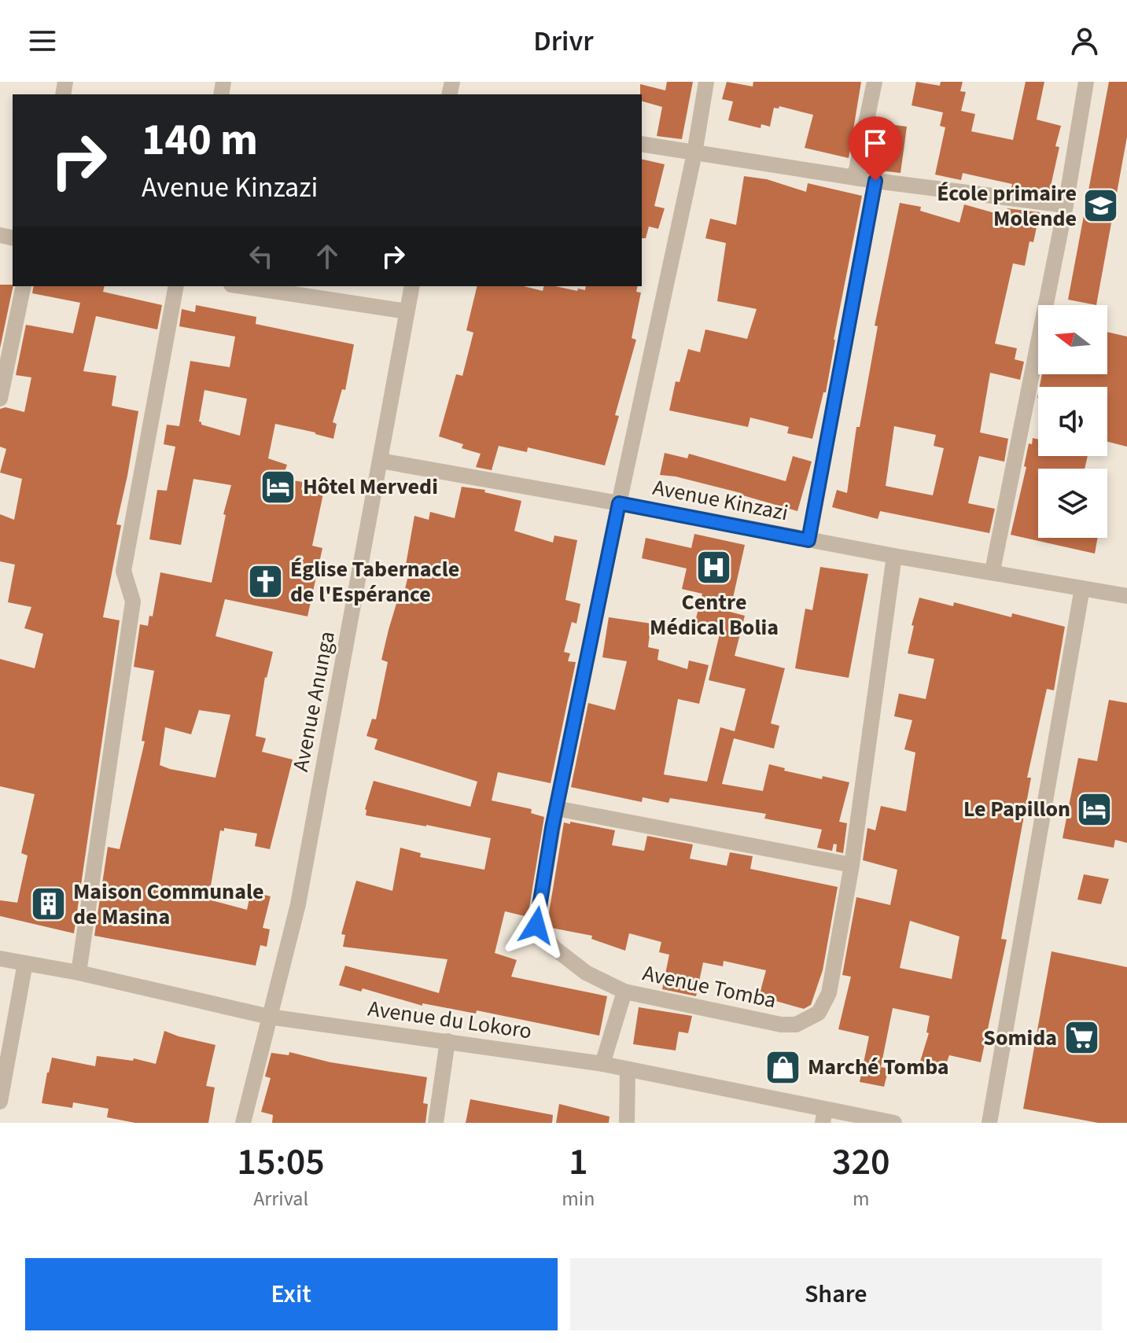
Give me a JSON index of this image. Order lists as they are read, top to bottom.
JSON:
{
  "streets": {
    "street": [
      "Avenue Kinzazi",
      "Avenue Anunga",
      "Avenue Tomba",
      "Avenue du Lokoro"
    ]
  },
  "crossings": [
    ["Avenue Kinzazi", "Avenue Anunga"],
    ["Avenue Kinzazi", "Avenue Tomba"],
    ["Avenue Anunga", "Avenue du Lokoro"],
    ["Avenue Tomba", "Avenue du Lokoro"]
  ],
  "places": {
    "school or university": ["École primaire Molende"],
    "hotel": ["Hôtel Mervedi", "Le Papillon"],
    "hospital": ["Centre Médical Bolia"],
    "church": ["Église Tabernacle de l'Espérance"],
    "building": ["Maison Communale de Masina"],
    "supermarket": ["Somida"],
    "shop": ["Marché Tomba"]
  },
  "north": "left",
  "page": {
    "header": "Drivr",
    "turn": ["140 m", "Avenue Kinzazi"],
    "eta": [
      "15:05",
      "Arrival",
      "1",
      "min",
      "320",
      "m"
    ],
    "buttons": ["Exit", "Share"]
  }
}
